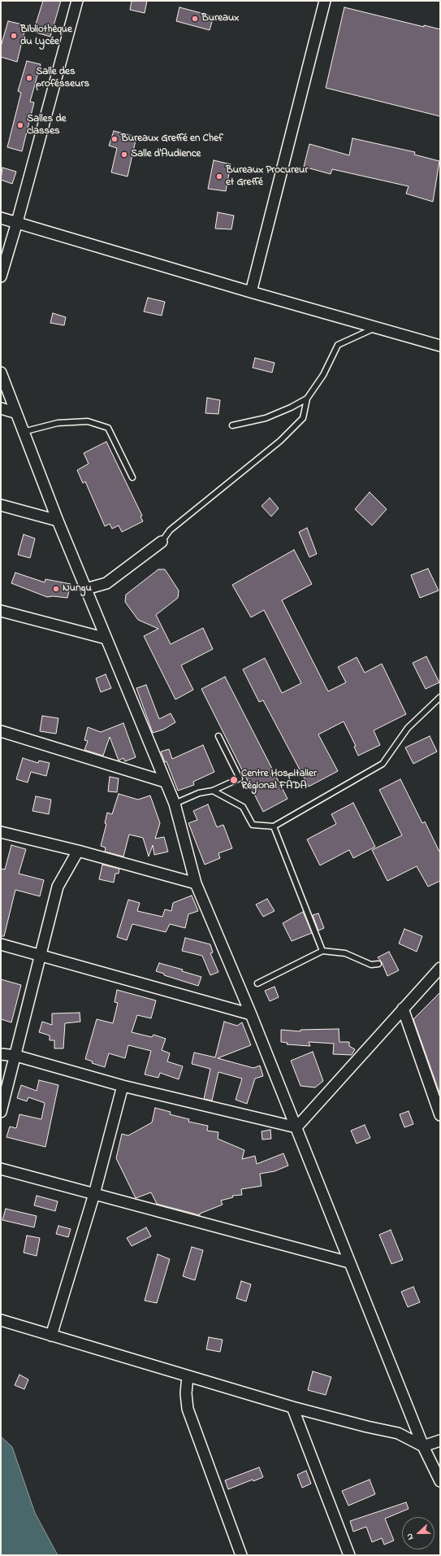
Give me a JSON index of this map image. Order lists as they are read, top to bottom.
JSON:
{
  "places": [
    "Bureaux",
    "Bibliothèque du Lycée",
    "Salle des profésseurs",
    "Salles de classes",
    "Bureaux Greffé en Chef",
    "Salle d'Audience",
    "Bureaux Procureur et Greffé",
    "Nungu",
    "Centre Hospitalier Régional FADA"
  ],
  "north": "left"
}
